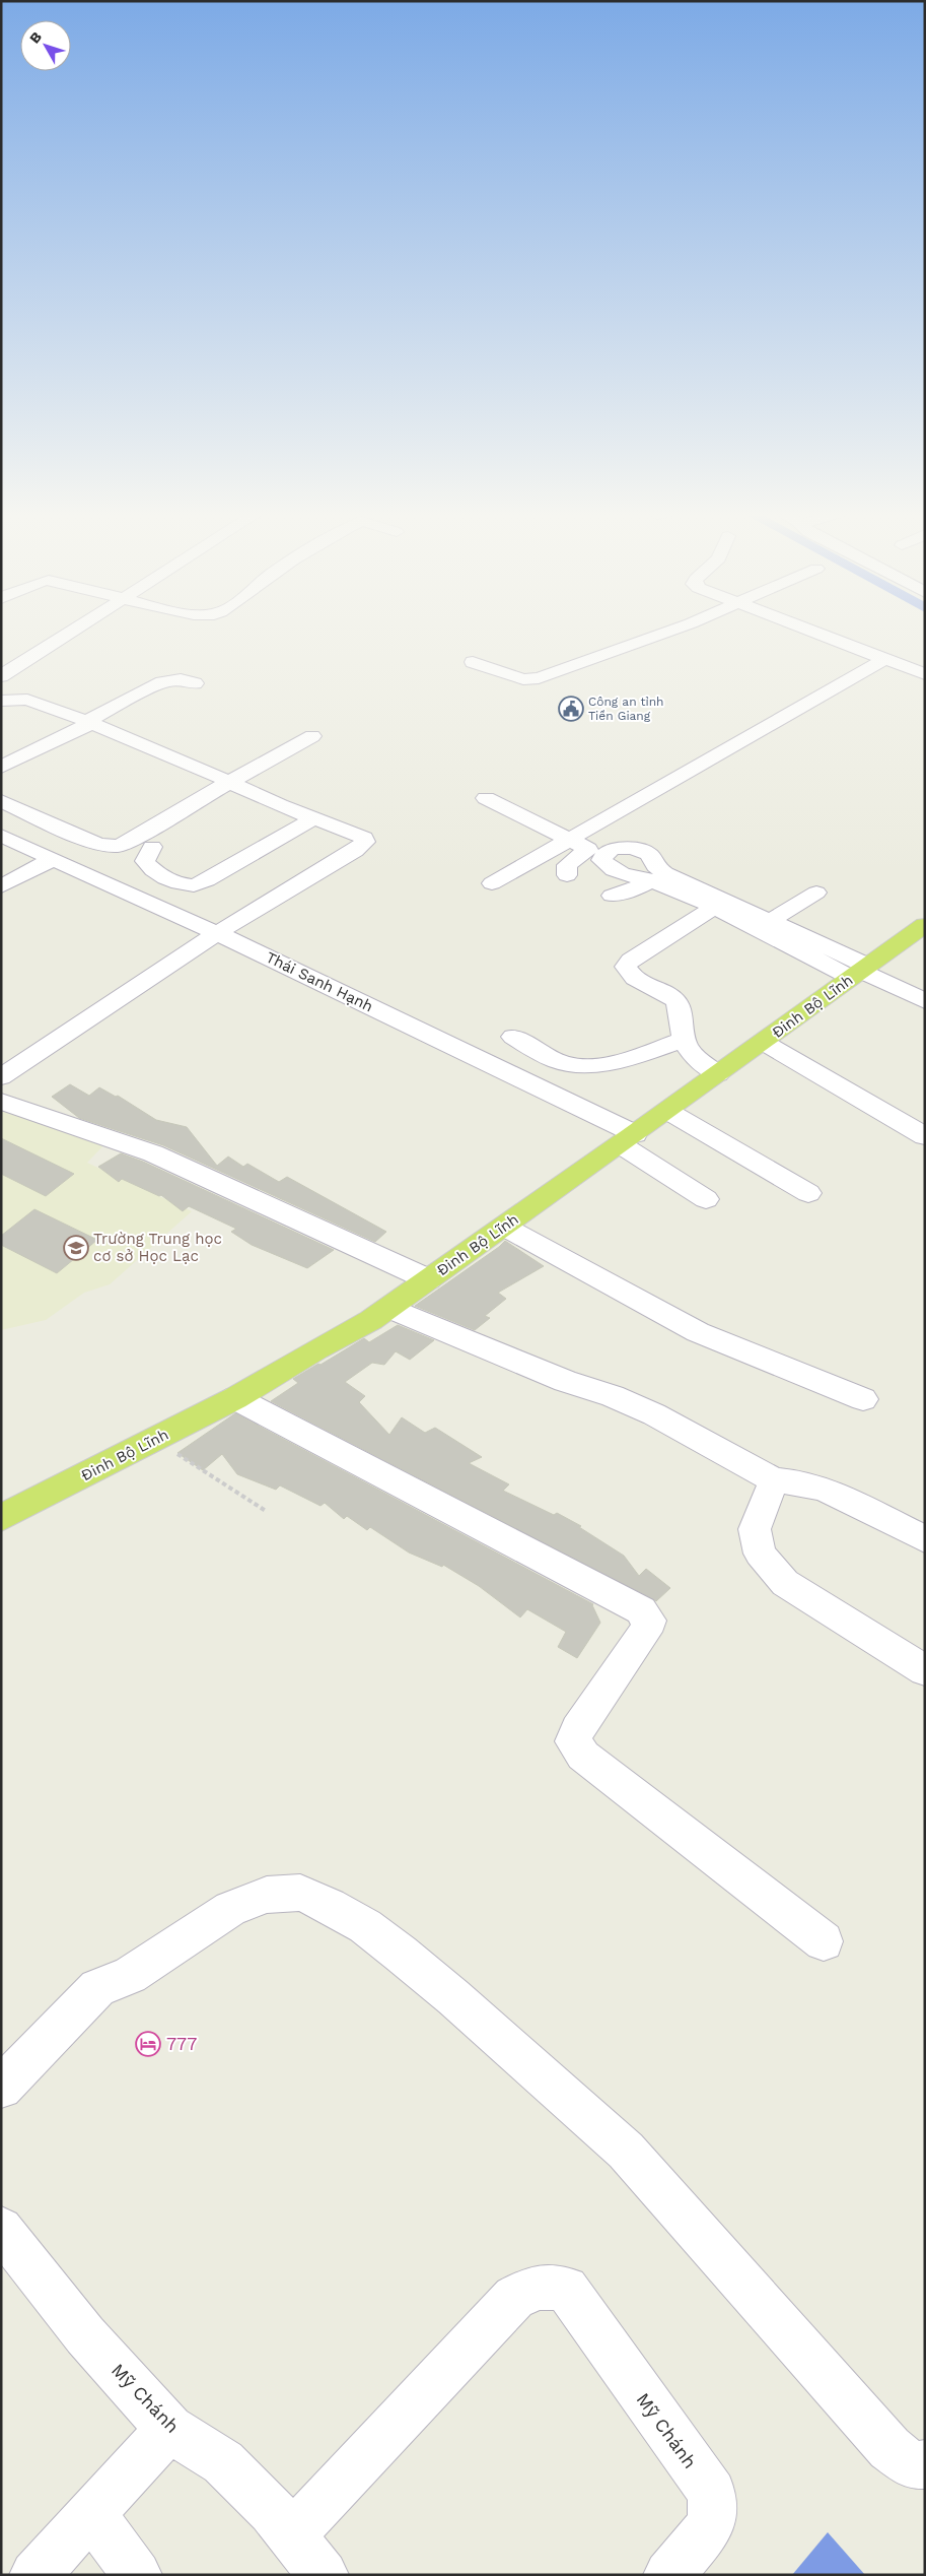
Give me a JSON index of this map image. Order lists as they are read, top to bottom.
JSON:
{
  "streets": {
    "main road": ["Đinh Bộ Lĩnh"],
    "street": ["Thái Sanh Hạnh", "Mỹ Chánh"]
  },
  "crossings": [
    ["Thái Sanh Hạnh", "Đinh Bộ Lĩnh"]
  ],
  "places": {
    "public building": ["Công an tỉnh Tiền Giang"],
    "school or university": ["Trường Trung học cơ sở Học Lạc"],
    "hotel": ["777"]
  },
  "north": "top left"
}
